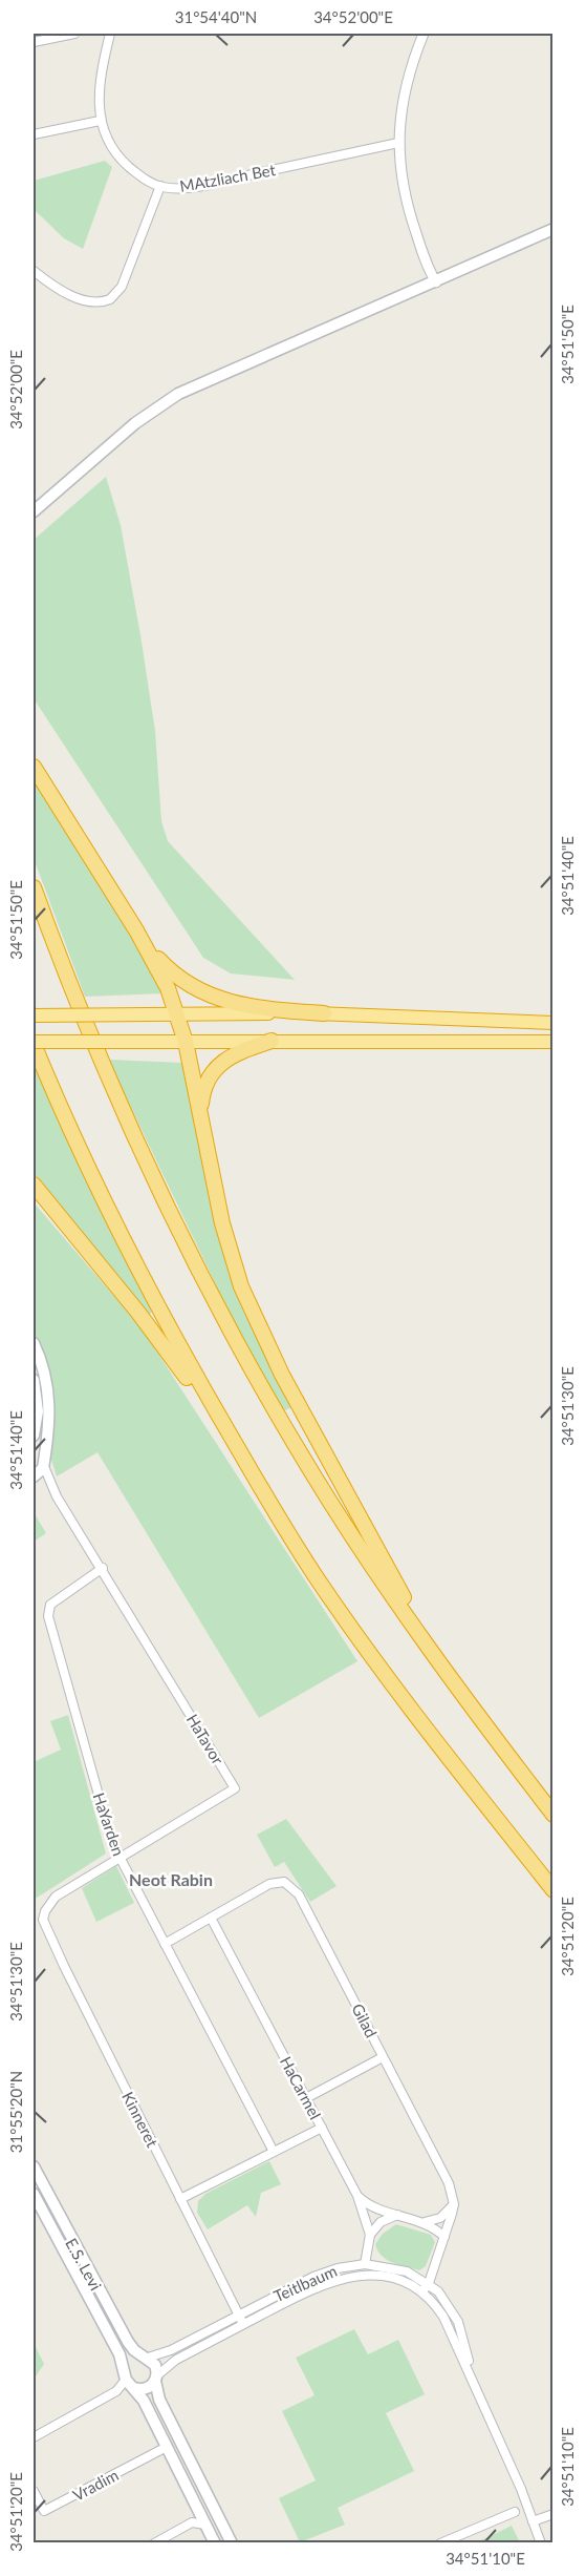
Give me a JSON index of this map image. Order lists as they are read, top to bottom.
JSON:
{
  "streets": {
    "main road": ["E.S. Levi"],
    "street": [
      "MAtzliach Bet",
      "HaTavor",
      "HaYarden",
      "Gilad",
      "HaCarmel",
      "Kinneret",
      "Teitlbaum",
      "Vradim"
    ]
  },
  "crossings": [
    ["HaTavor", "HaYarden"],
    ["HaTavor", "Kinneret"],
    ["HaYarden", "Gilad"],
    ["Gilad", "HaCarmel"],
    ["HaCarmel", "Teitlbaum"],
    ["Kinneret", "Teitlbaum"],
    ["E.S. Levi", "Teitlbaum"],
    ["E.S. Levi", "Vradim"]
  ],
  "districts": ["Neot Rabin"],
  "coordinates": [
    "31°54'40\"N",
    "34°52'00\"E",
    "34°51'50\"E",
    "34°51'40\"E",
    "34°51'30\"E",
    "34°51'20\"E",
    "31°55'20\"N",
    "34°51'10\"E"
  ]
}
